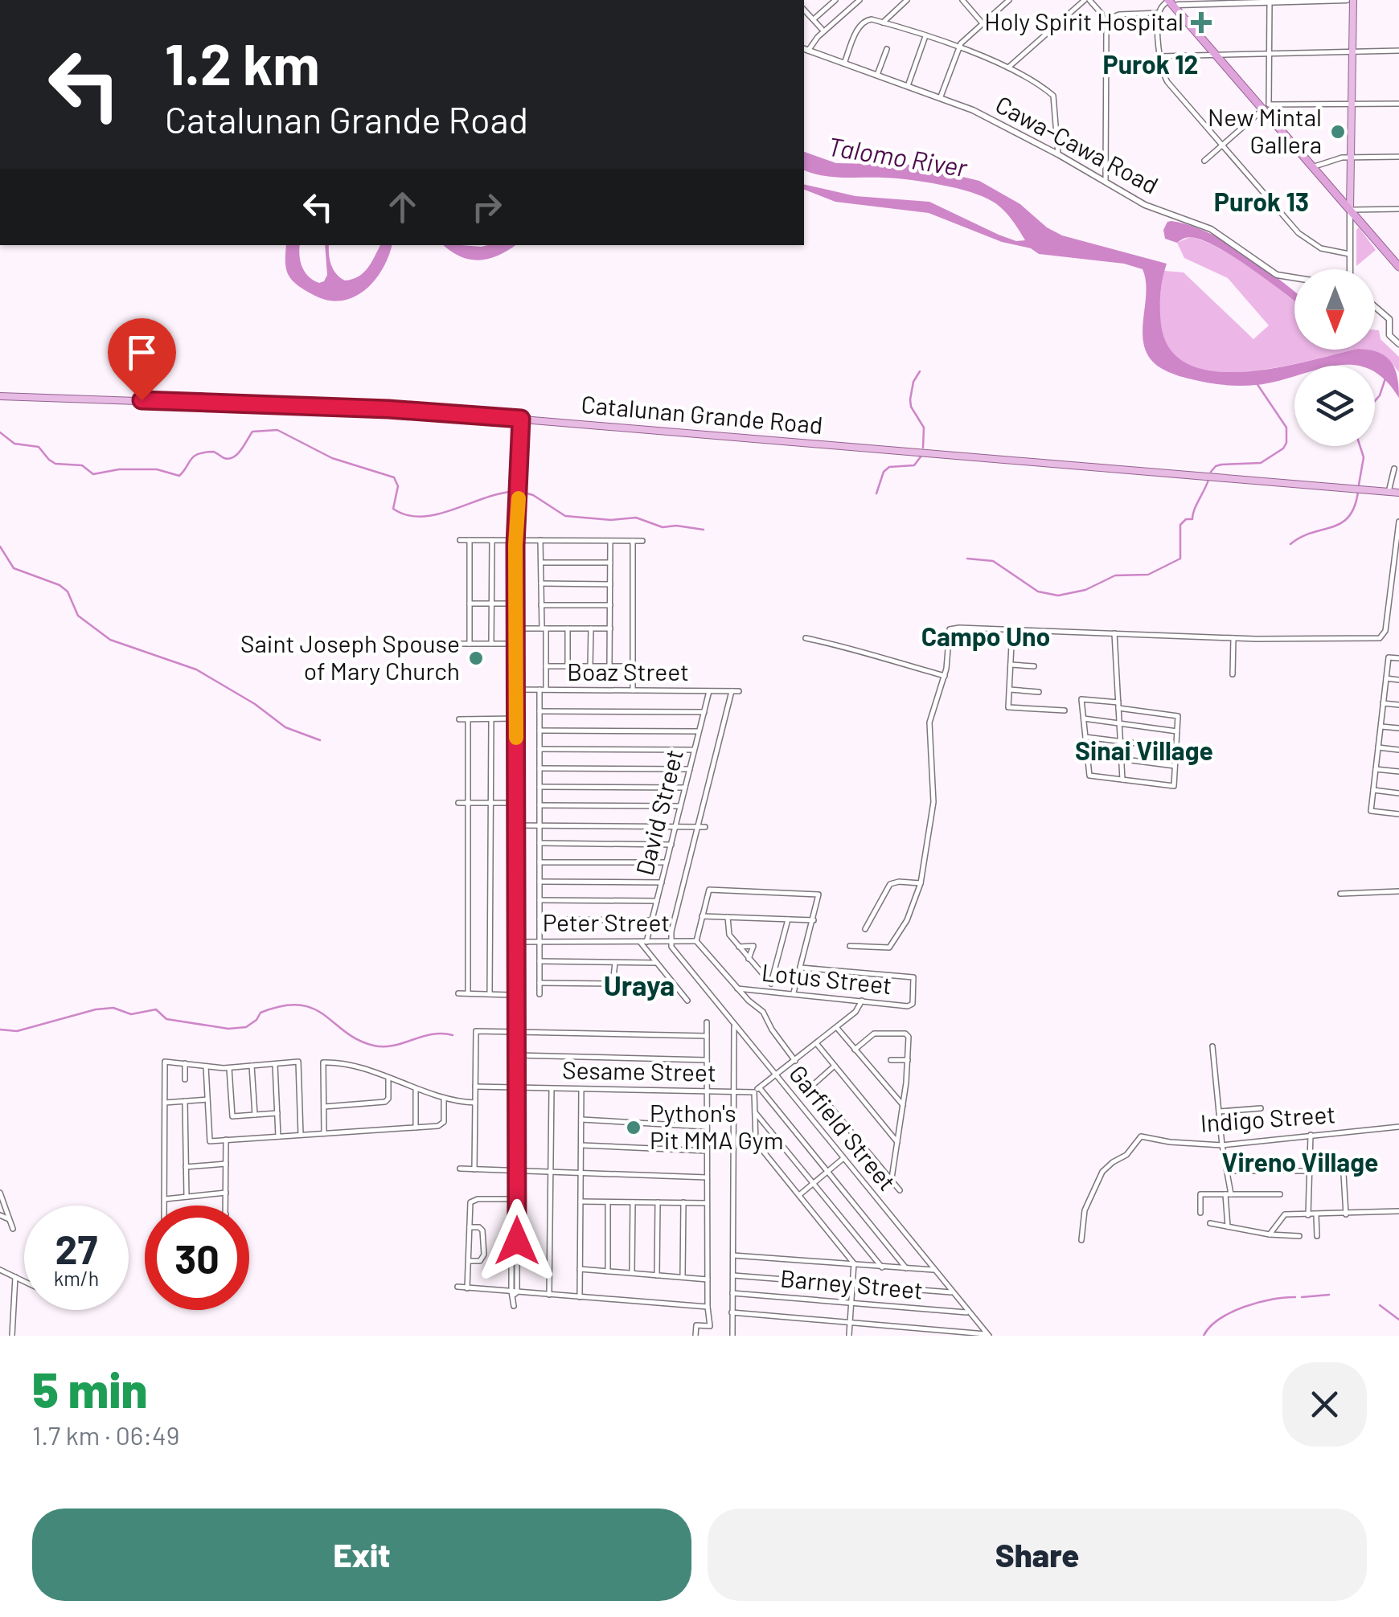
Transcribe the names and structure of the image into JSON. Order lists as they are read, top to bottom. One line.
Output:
{"streets":{"main road":["Catalunan Grande Road"],"street":["Cawa-Cawa Road","Boaz Street","David Street","Peter Street","Lotus Street","Sesame Street","Indigo Street","Garfield Street","Barney Street"]},"crossings":[["Boaz Street","David Street"],["David Street","Peter Street"],["Peter Street","Garfield Street"],["Garfield Street","Barney Street"]],"districts":["Purok 12","Purok 13","Campo Uno","Sinai Village","Uraya","Vireno Village"],"water":["Talomo River"],"places":{"health":["Holy Spirit Hospital"],"other":["New Mintal Gallera","Saint Joseph Spouse of Mary Church","Python's Pit MMA Gym"]},"north":"bottom","page":{"turn":["1.2 km","Catalunan Grande Road"],"speed":"27 km/h","limit":"30","heading":["5 min","1.7 km · 06:49"],"buttons":["Exit","Share"]}}
